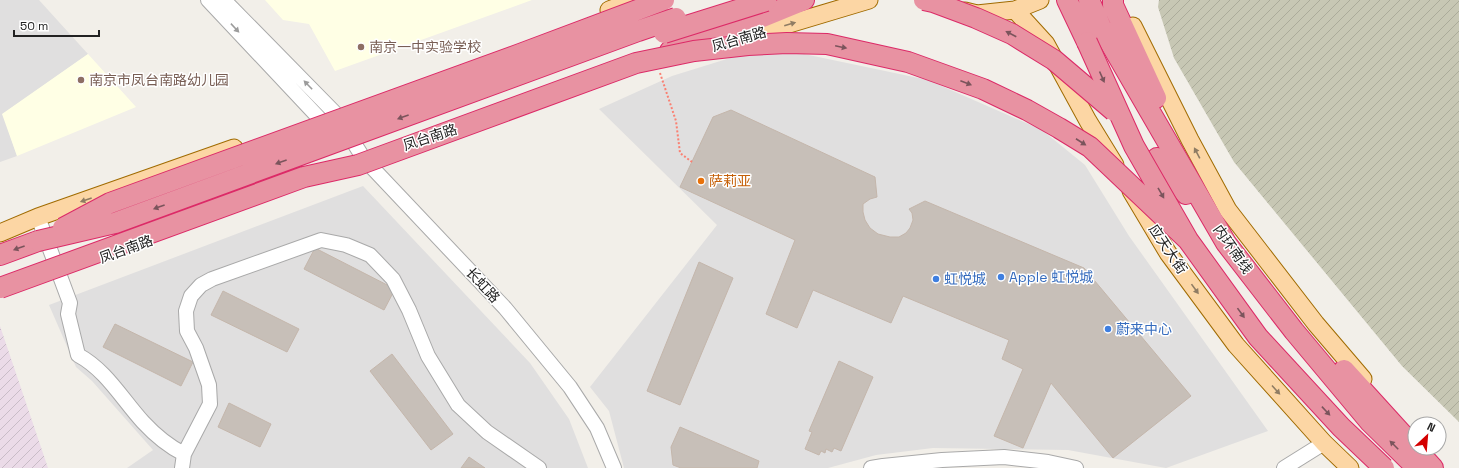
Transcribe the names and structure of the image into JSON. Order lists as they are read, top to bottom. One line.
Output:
{"streets":{"highway":["凤台南路","内环南线"],"main road":["应天大街"],"street":["长虹路"]},"crossings":[["凤台南路","长虹路"]],"places":["南京一中实验学校","南京市凤台南路幼儿园","萨莉亚","Apple 虹悦城","虹悦城","蔚来中心"],"scale_bar":"50 m","north":"top right"}
